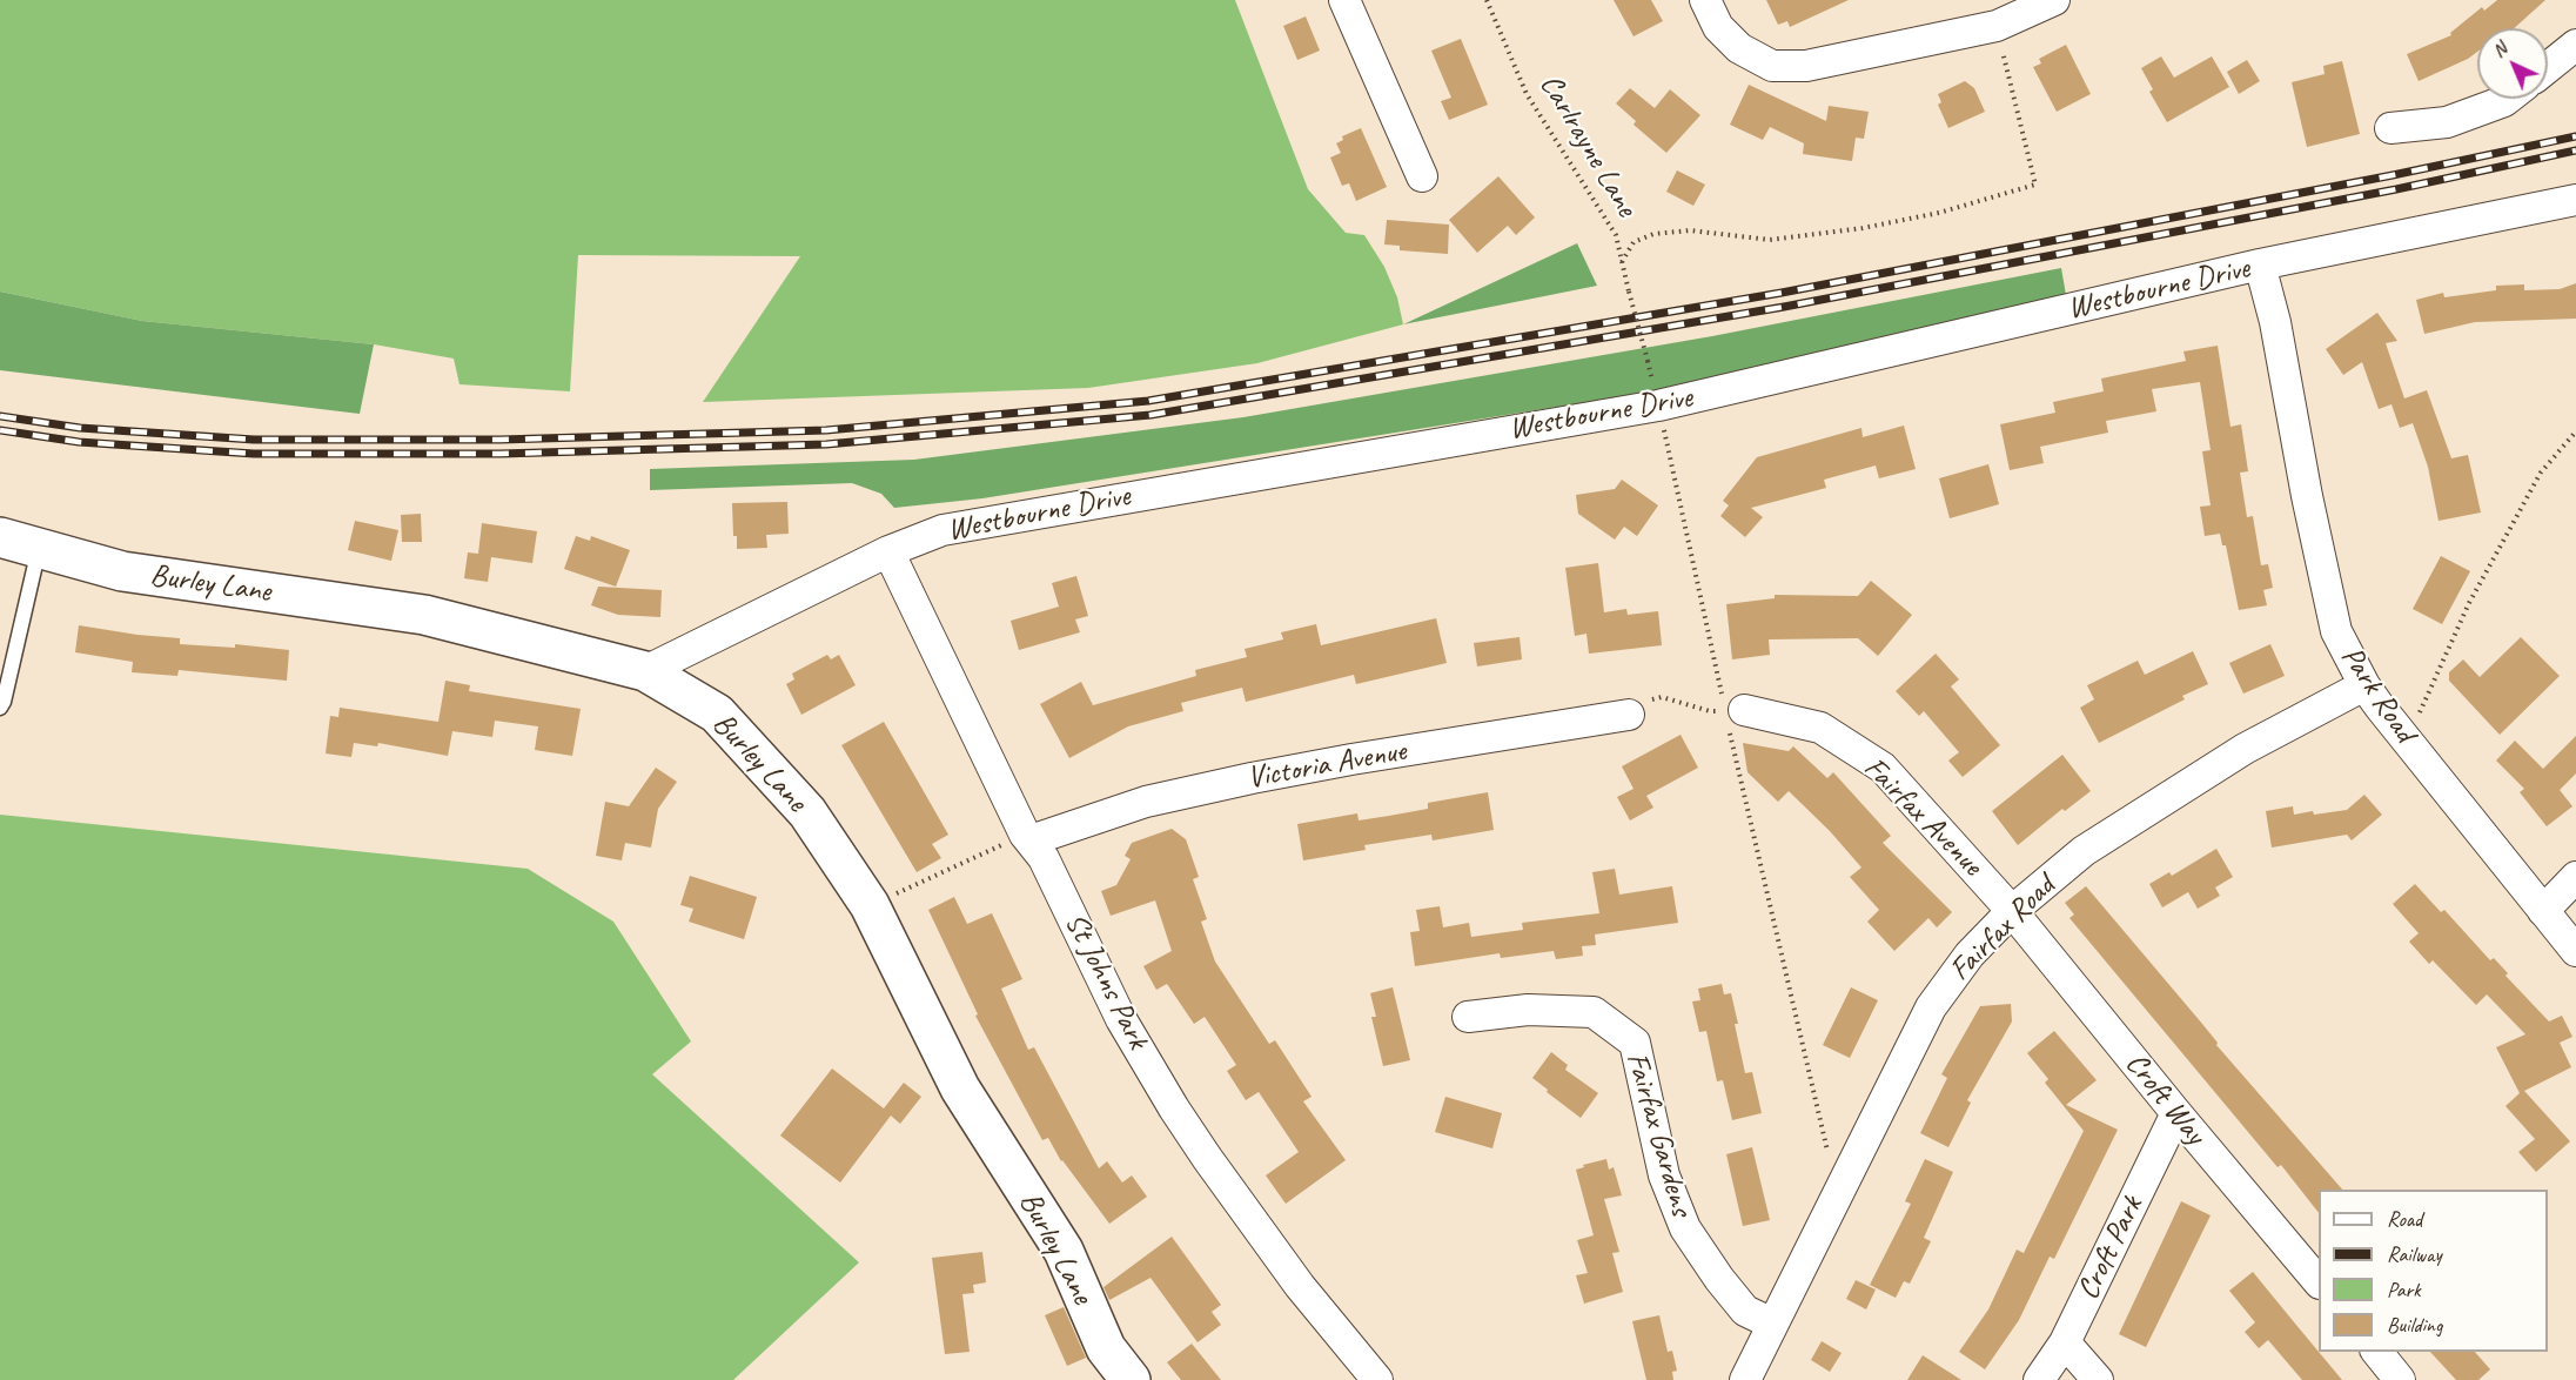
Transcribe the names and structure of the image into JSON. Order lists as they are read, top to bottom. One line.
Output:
{"streets":{"street":["Westbourne Drive","Burley Lane","Park Road","Victoria Avenue","Fairfax Avenue","Fairfax Road","St Johns Park","Croft Way","Fairfax Gardens","Croft Park"],"path":["Carlrayne Lane"]},"crossings":[["Westbourne Drive","Burley Lane"],["Westbourne Drive","Park Road"],["Westbourne Drive","St Johns Park"],["Park Road","Fairfax Road"],["Victoria Avenue","St Johns Park"],["Fairfax Avenue","Fairfax Road"],["Fairfax Avenue","Croft Way"],["Fairfax Road","Croft Way"],["Fairfax Road","Fairfax Gardens"],["Croft Way","Croft Park"]],"legend":["Road","Railway","Park","Building"],"north":"top left"}
